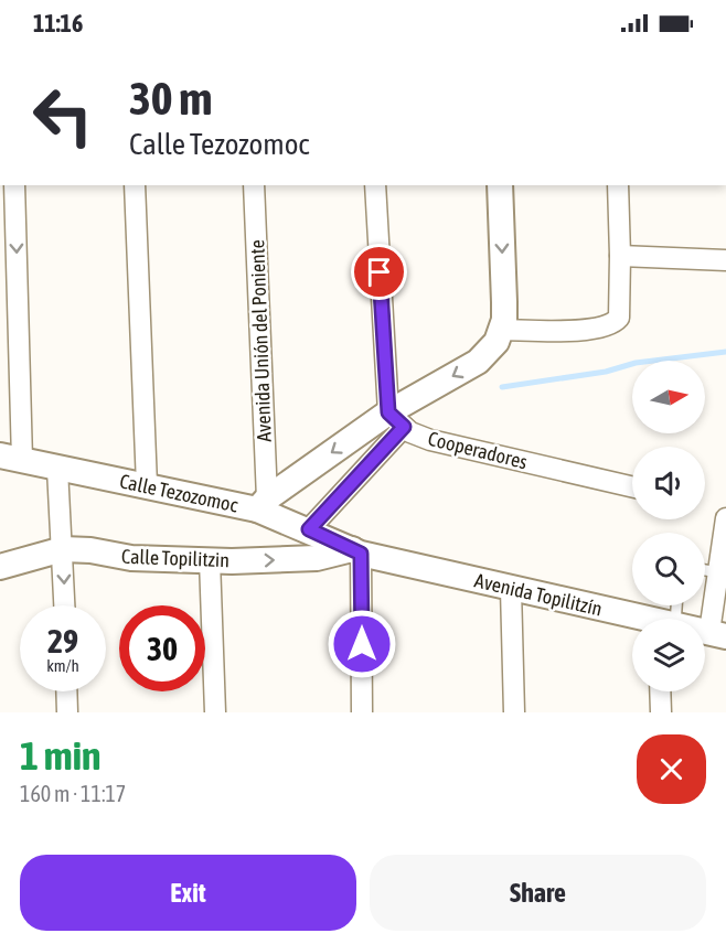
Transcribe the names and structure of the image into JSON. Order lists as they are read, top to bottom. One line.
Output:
{"streets":{"street":["Avenida Unión del Poniente","Cooperadores","Calle Tezozomoc","Calle Topilitzin","Avenida Topilitzín"]},"crossings":[["Avenida Unión del Poniente","Calle Tezozomoc"],["Calle Tezozomoc","Calle Topilitzin"],["Calle Tezozomoc","Avenida Topilitzín"],["Calle Topilitzin","Avenida Topilitzín"]],"one_way":["Calle Topilitzin"],"north":"right","page":{"status":"11:16","turn":["30 m","Calle Tezozomoc"],"speed":"29 km/h","limit":"30","heading":["1 min","160 m · 11:17"],"buttons":["Exit","Share"]}}
